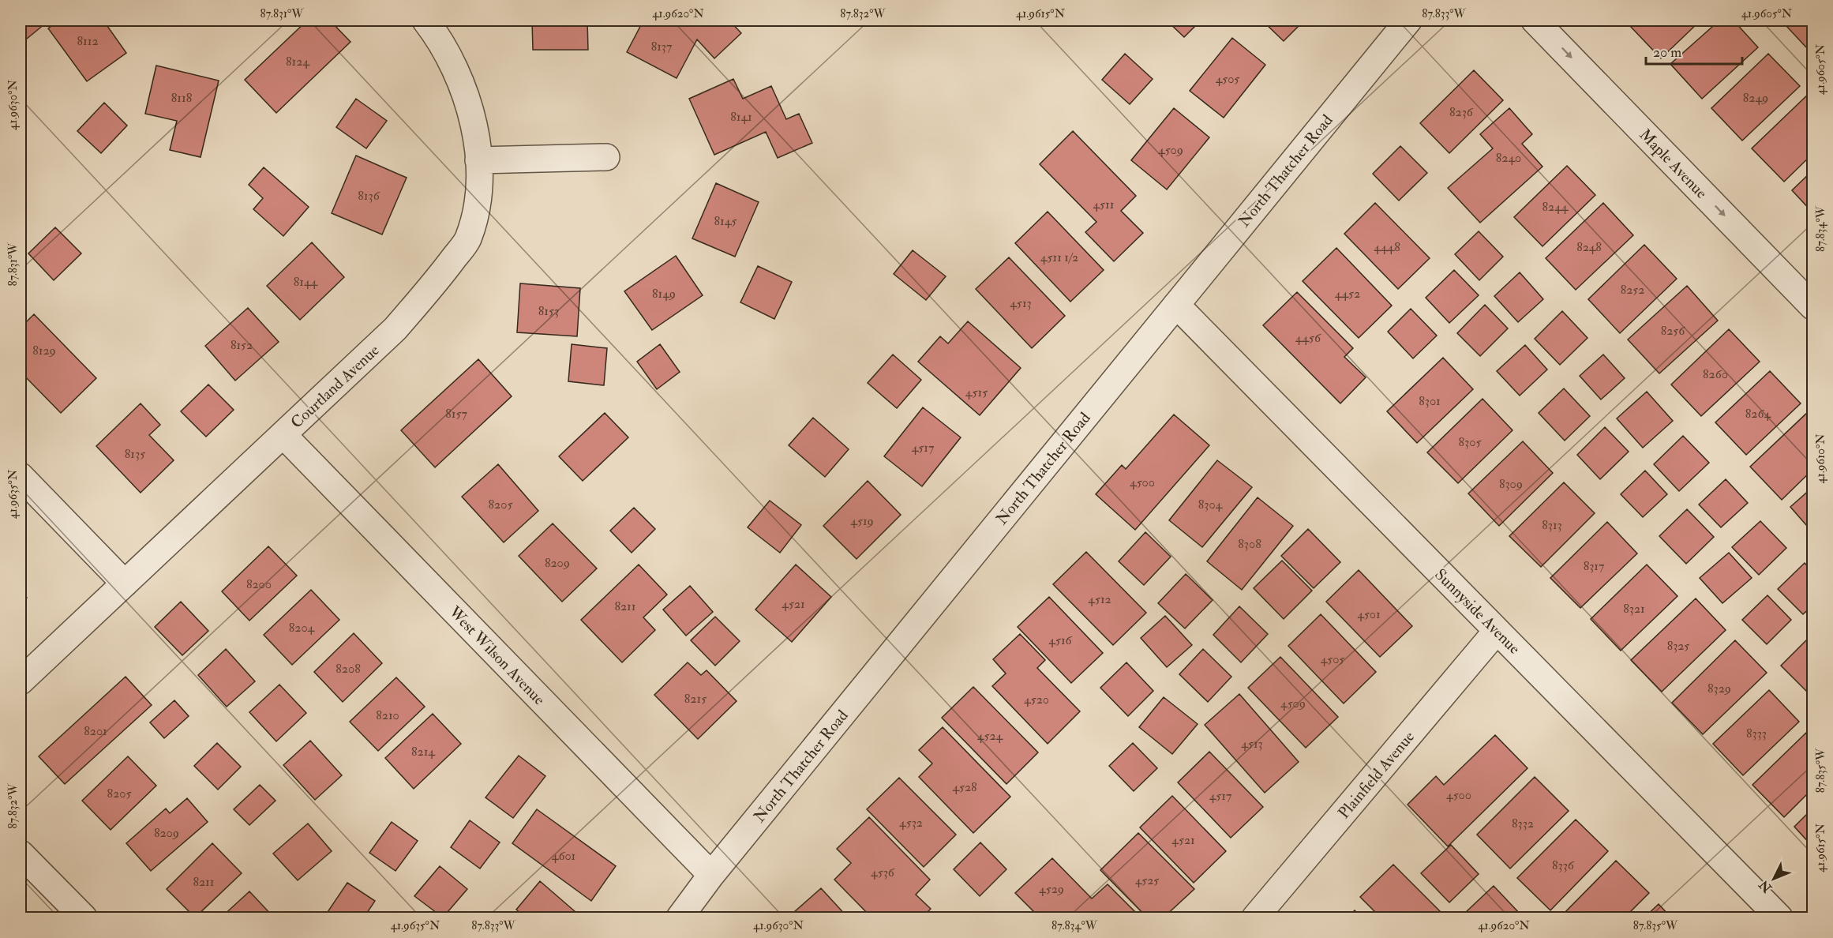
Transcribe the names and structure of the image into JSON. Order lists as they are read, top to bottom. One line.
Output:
{"streets":{"street":["Maple Avenue","North Thatcher Road","Courtland Avenue","Sunnyside Avenue","West Wilson Avenue","Plainfield Avenue"]},"crossings":[["North Thatcher Road","Sunnyside Avenue"],["North Thatcher Road","West Wilson Avenue"],["Courtland Avenue","West Wilson Avenue"],["Sunnyside Avenue","Plainfield Avenue"]],"one_way":["Maple Avenue"],"house_numbers":["8112","8137","8124","4505","8118","8249","8236","8141","4509","8240","8136","4511","8244","8145","4448","8248","4511 1/2","8144","8252","8149","4452","4513","8153","8256","4456","8152","8129","8260","4515","8301","8157","8264","8305","4517","8135","4500","8309","8205","8304","4519","8313","8308","8209","8317","8200","4512","4521","8211","8321","4501","8204","4516","8325","4505","8208","8329","8215","4520","4509","8210","8201","8333","4524","4513","8214","4528","8205","4500","4517","4532","8332","8209","4521","4601","8336","4536","4525","8211","4529"],"scale_bar":"20 m","north":"bottom left","coordinates":["87.831°W","41.9620°N","87.832°W","41.9615°N","87.833°W","41.9605°N","41.9630°N","87.834°W","41.9610°N","41.9635°N","87.835°W"]}
